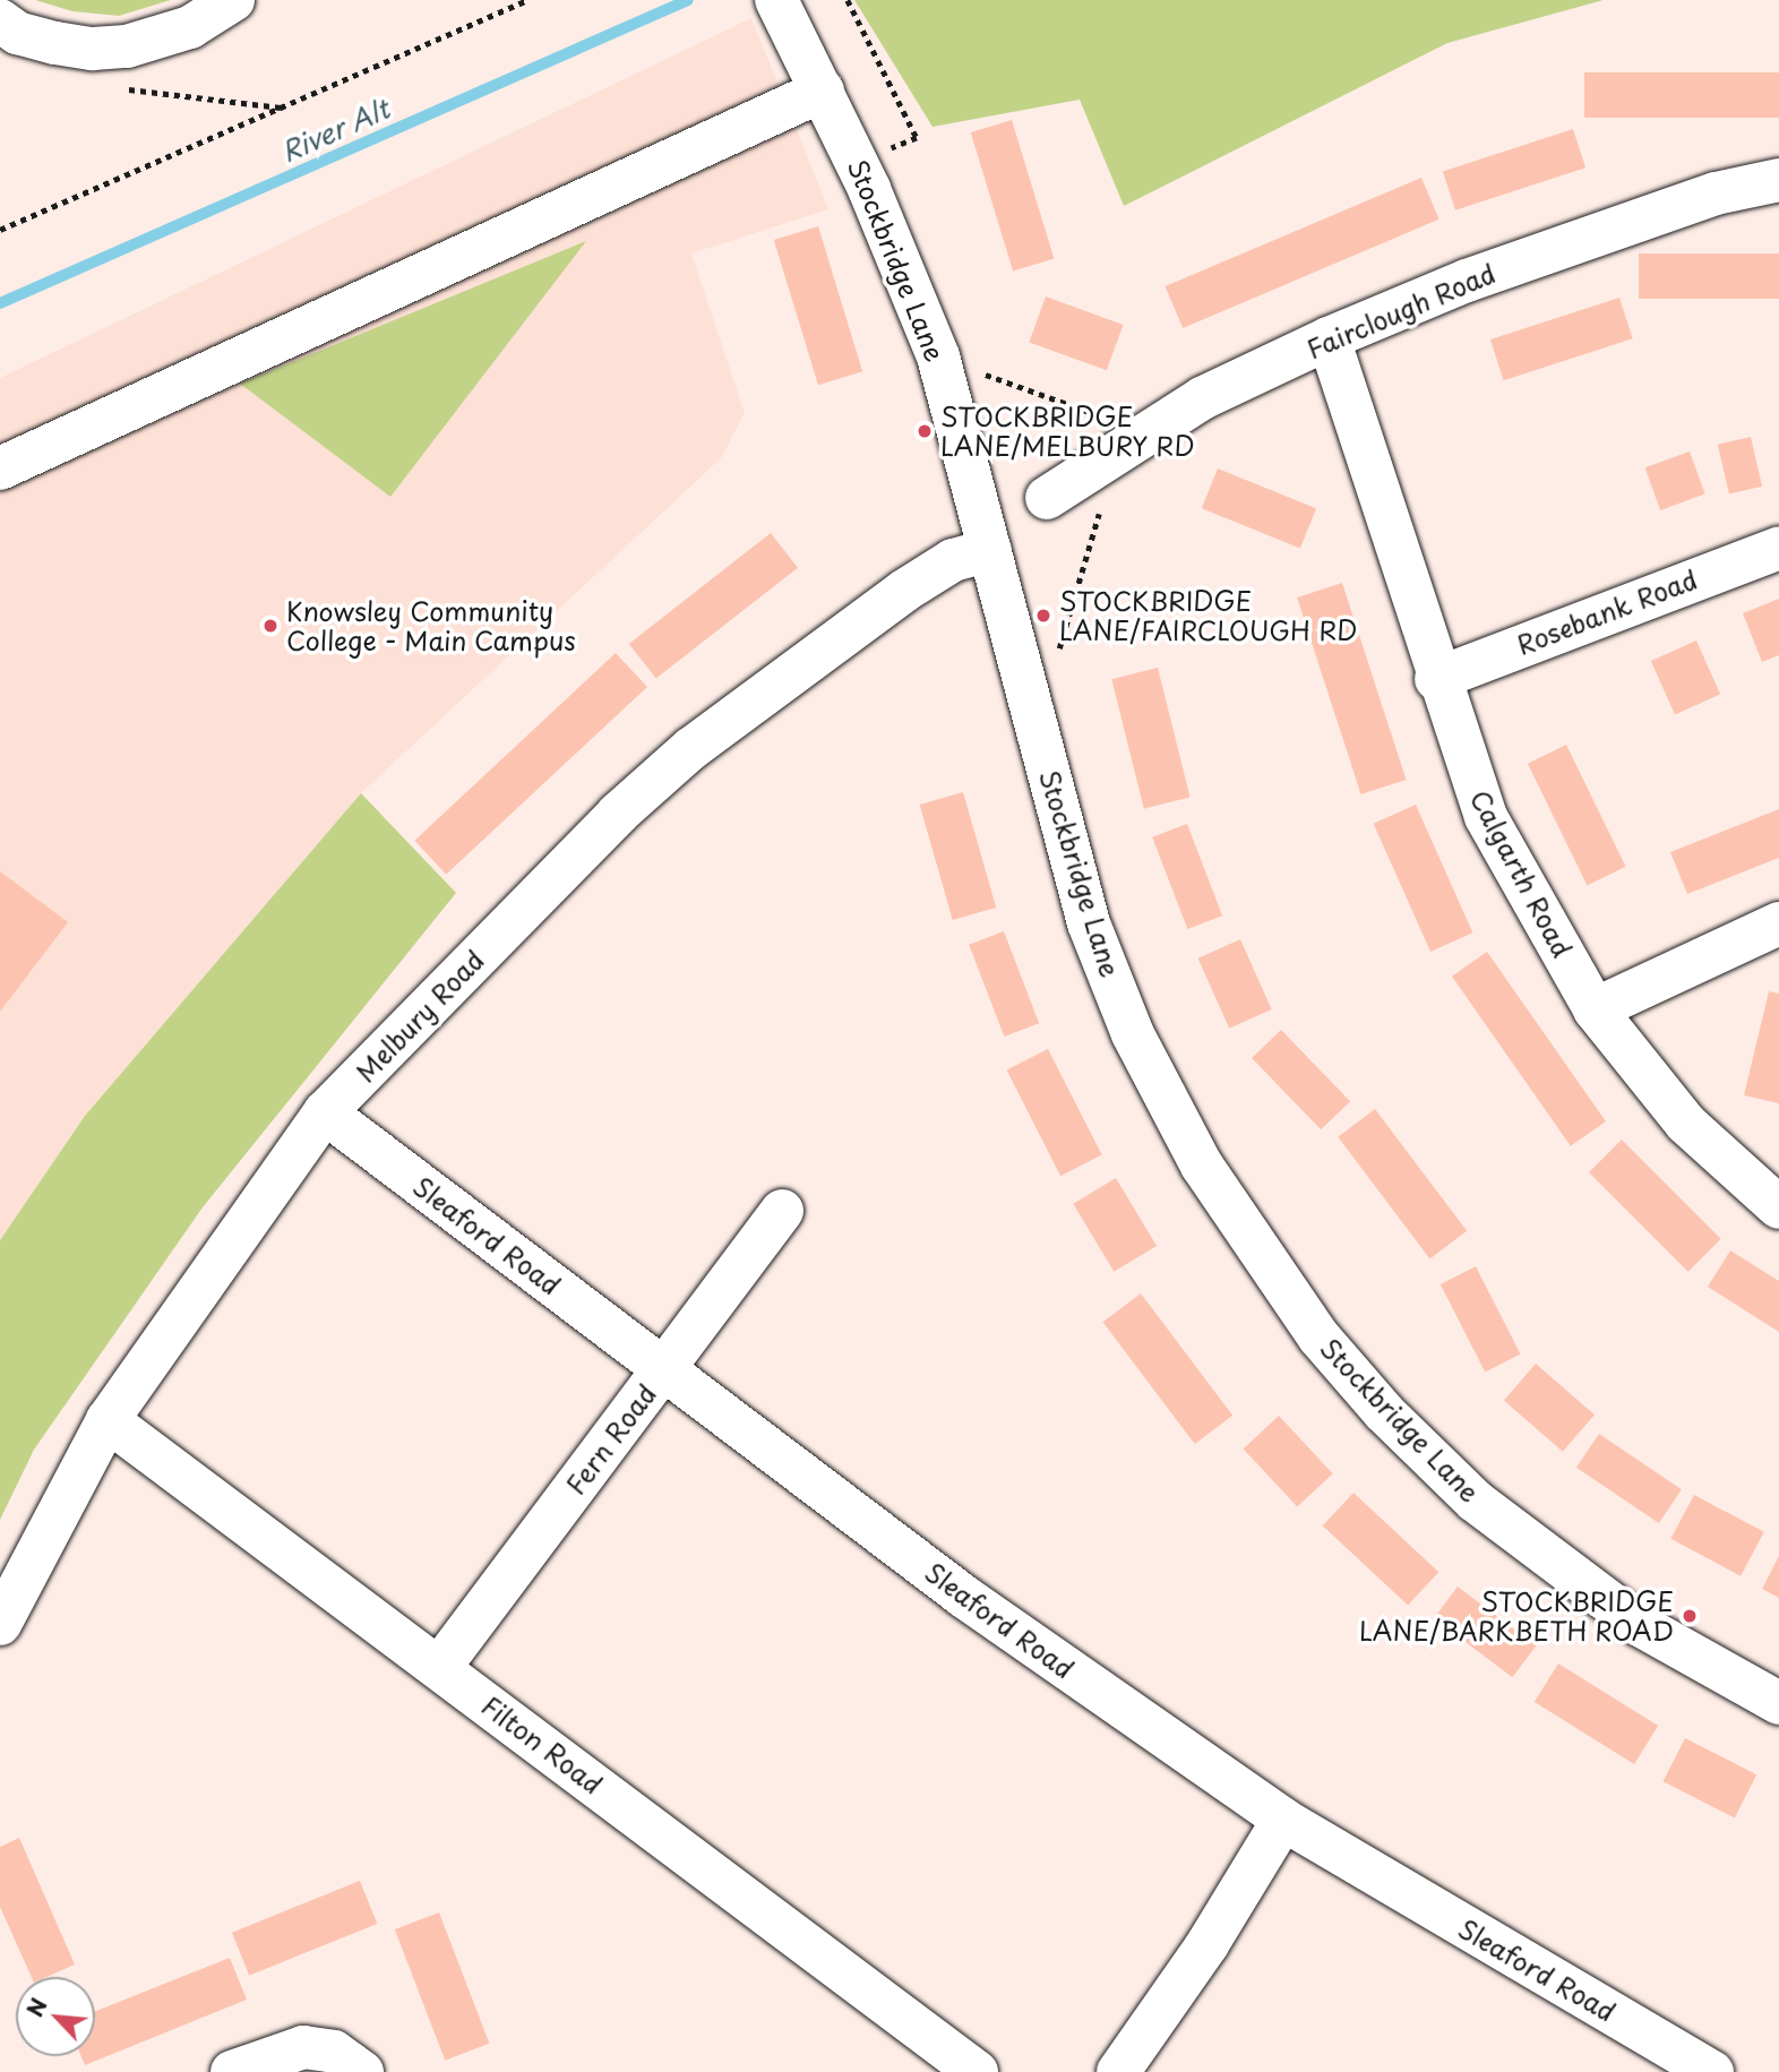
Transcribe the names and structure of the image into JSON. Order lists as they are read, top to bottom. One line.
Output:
{"streets":{"street":["Stockbridge Lane","Fairclough Road","Rosebank Road","Calgarth Road","Melbury Road","Sleaford Road","Fern Road","Filton Road"]},"crossings":[["Stockbridge Lane","Melbury Road"],["Fairclough Road","Calgarth Road"],["Rosebank Road","Calgarth Road"],["Melbury Road","Sleaford Road"],["Melbury Road","Filton Road"],["Sleaford Road","Fern Road"],["Fern Road","Filton Road"]],"water":["River Alt"],"places":["STOCKBRIDGE LANE/MELBURY RD","STOCKBRIDGE LANE/FAIRCLOUGH RD","Knowsley Community College - Main Campus","STOCKBRIDGE LANE/BARKBETH ROAD"],"north":"top left"}
